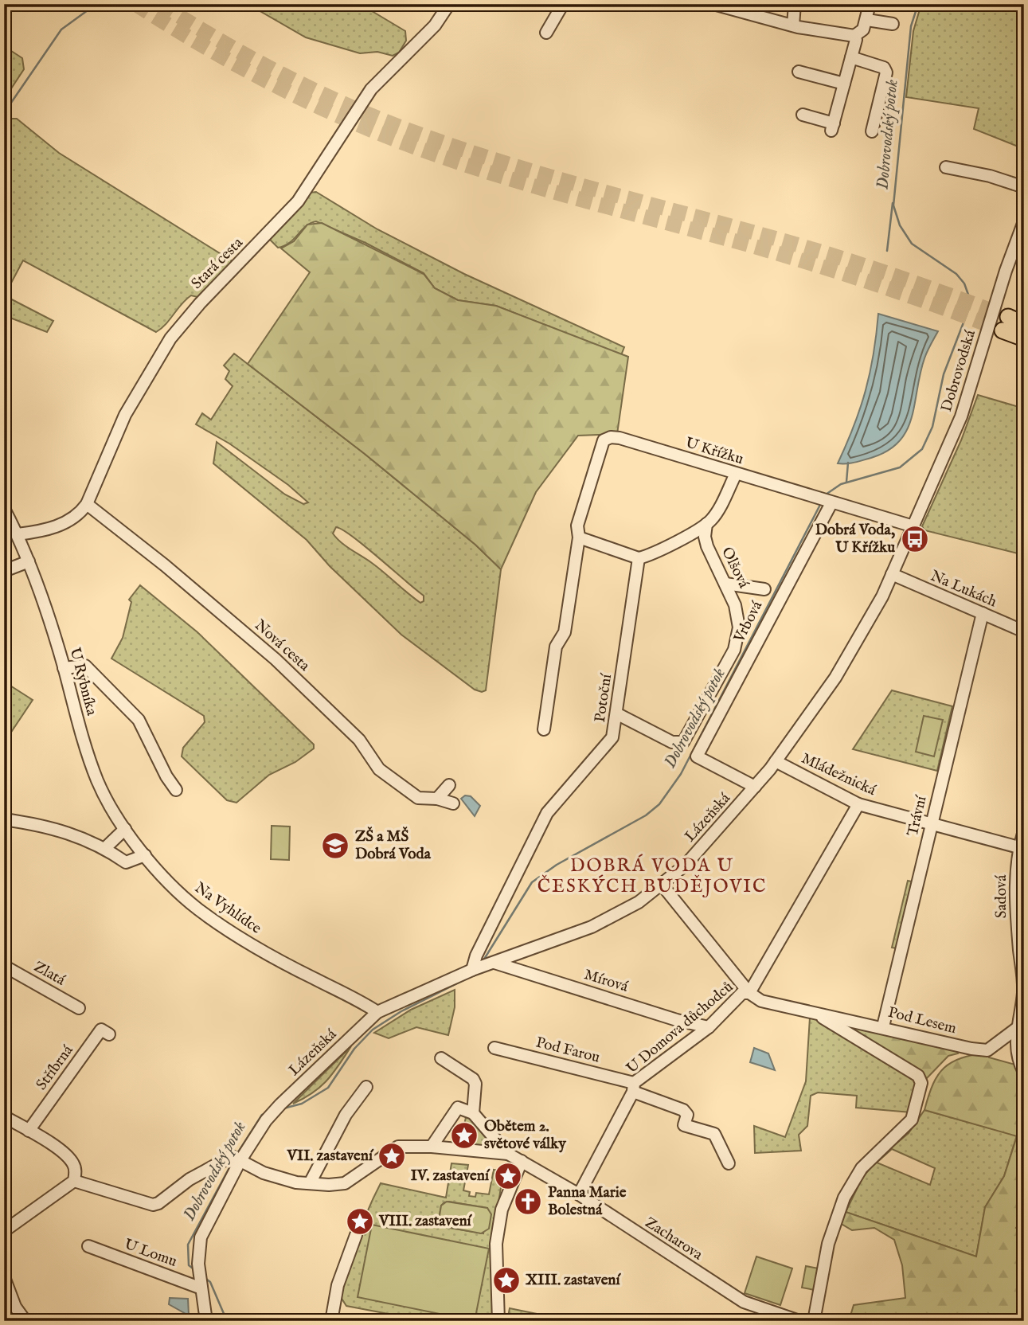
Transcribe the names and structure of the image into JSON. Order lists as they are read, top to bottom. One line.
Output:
{"streets":{"street":["Stará cesta","Dobrovodská","U Křížku","Olšová","Na Lukách","Vrbová","Nová cesta","U Rybníka","Potoční","Mládežnická","Trávní","Lázeňská","Sadová","Na Vyhlídce","Zlatá","Mírová","Pod Lesem","U Domova důchodců","Pod Farou","Stříbrná","Zacharova","U Lomu"]},"crossings":[["Stará cesta","Nová cesta"],["Stará cesta","U Rybníka"],["Dobrovodská","U Křížku"],["Dobrovodská","Lázeňská"],["U Křížku","Vrbová"],["U Křížku","Lázeňská"],["Olšová","Potoční"],["Na Lukách","Trávní"],["Na Lukách","Lázeňská"],["Vrbová","Lázeňská"],["U Rybníka","Na Vyhlídce"],["Potoční","Lázeňská"],["Mládežnická","Trávní"],["Mládežnická","Lázeňská"],["Mládežnická","Sadová"],["Mládežnická","U Domova důchodců"],["Trávní","Pod Lesem"],["Lázeňská","Na Vyhlídce"],["Lázeňská","Mírová"],["Lázeňská","Pod Lesem"],["Lázeňská","Zacharova"],["Sadová","Pod Lesem"],["Mírová","U Domova důchodců"],["Pod Lesem","U Domova důchodců"],["U Domova důchodců","Pod Farou"],["U Domova důchodců","Zacharova"]],"districts":["DOBRÁ VODA U ČESKÝCH BUDĚJOVIC"],"water":["Dobrovodský potok"],"places":{"bus stop":["Dobrá Voda, U Křížku"],"school or university":["ZŠ a MŠ Dobrá Voda"],"place":["Obětem 2. světové války","VII. zastavení","IV. zastavení","VIII. zastavení","XIII. zastavení"],"church":["Panna Marie Bolestná"]}}
